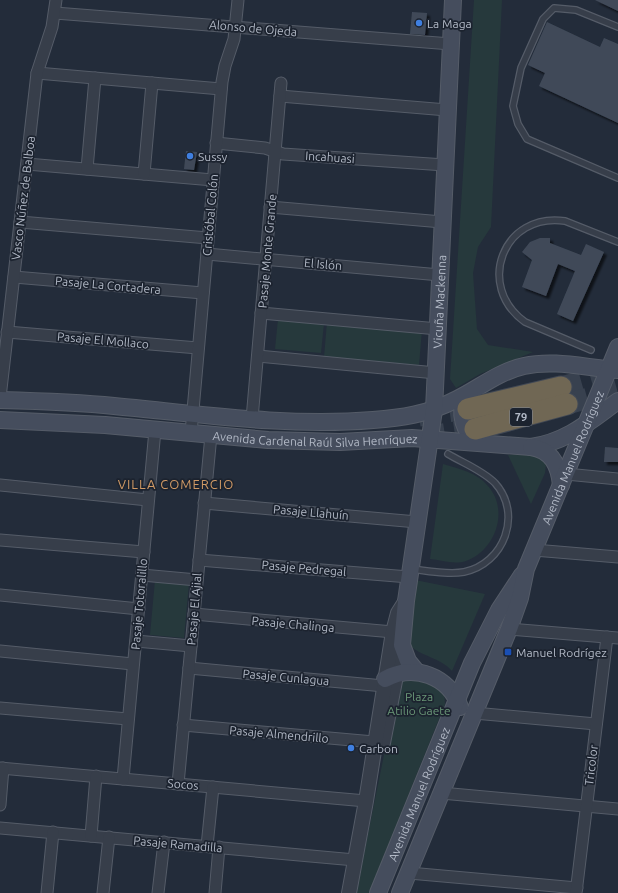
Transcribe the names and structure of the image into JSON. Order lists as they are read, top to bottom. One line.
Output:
{"streets":{"highway":["79"],"main road":["Vicuña Mackenna","Avenida Cardenal Raúl Silva Henríquez","Avenida Manuel Rodríguez"],"street":["Alonso de Ojeda","Incahuasi","Vasco Núñez de Balboa","Cristóbal Colón","Pasaje Monte Grande","El Islón","Pasaje La Cortadera","Pasaje El Mollaco","Pasaje Llahuín","Pasaje Pedregal","Pasaje Totoralillo","Pasaje El Ajial","Pasaje Chalinga","Pasaje Cunlagua","Pasaje Almendrillo","Tricolor","Socos","Pasaje Ramadilla"]},"crossings":[["Alonso de Ojeda","Vasco Núñez de Balboa"],["Alonso de Ojeda","Cristóbal Colón"],["Alonso de Ojeda","Vicuña Mackenna"],["Incahuasi","Cristóbal Colón"],["Incahuasi","Pasaje Monte Grande"],["Incahuasi","Vicuña Mackenna"],["Vasco Núñez de Balboa","Pasaje La Cortadera"],["Vasco Núñez de Balboa","Pasaje El Mollaco"],["Vasco Núñez de Balboa","Avenida Cardenal Raúl Silva Henríquez"],["Cristóbal Colón","El Islón"],["Cristóbal Colón","Pasaje La Cortadera"],["Cristóbal Colón","Pasaje El Mollaco"],["Cristóbal Colón","Avenida Cardenal Raúl Silva Henríquez"],["Pasaje Monte Grande","El Islón"],["Pasaje Monte Grande","Avenida Cardenal Raúl Silva Henríquez"],["El Islón","Vicuña Mackenna"],["Vicuña Mackenna","Avenida Cardenal Raúl Silva Henríquez"],["Vicuña Mackenna","Pasaje Llahuín"],["Vicuña Mackenna","Pasaje Pedregal"],["Vicuña Mackenna","Pasaje Chalinga"],["Vicuña Mackenna","Pasaje Cunlagua"],["Vicuña Mackenna","Pasaje Almendrillo"],["Vicuña Mackenna","Socos"],["Vicuña Mackenna","Pasaje Ramadilla"],["79","Avenida Cardenal Raúl Silva Henríquez"],["Avenida Cardenal Raúl Silva Henríquez","Avenida Manuel Rodríguez"],["Avenida Cardenal Raúl Silva Henríquez","Pasaje Totoralillo"],["Avenida Cardenal Raúl Silva Henríquez","Pasaje El Ajial"],["Pasaje Llahuín","Pasaje El Ajial"],["Pasaje Pedregal","Pasaje El Ajial"],["Pasaje Totoralillo","Socos"],["Pasaje El Ajial","Pasaje Chalinga"],["Pasaje El Ajial","Pasaje Cunlagua"],["Pasaje El Ajial","Pasaje Almendrillo"],["Pasaje El Ajial","Socos"]],"districts":["VILLA COMERCIO"],"parks":["Plaza Atilio Gaete"],"places":{"other":["La Maga","Sussy","Carbon"],"transit":["Manuel Rodrígez"]}}
